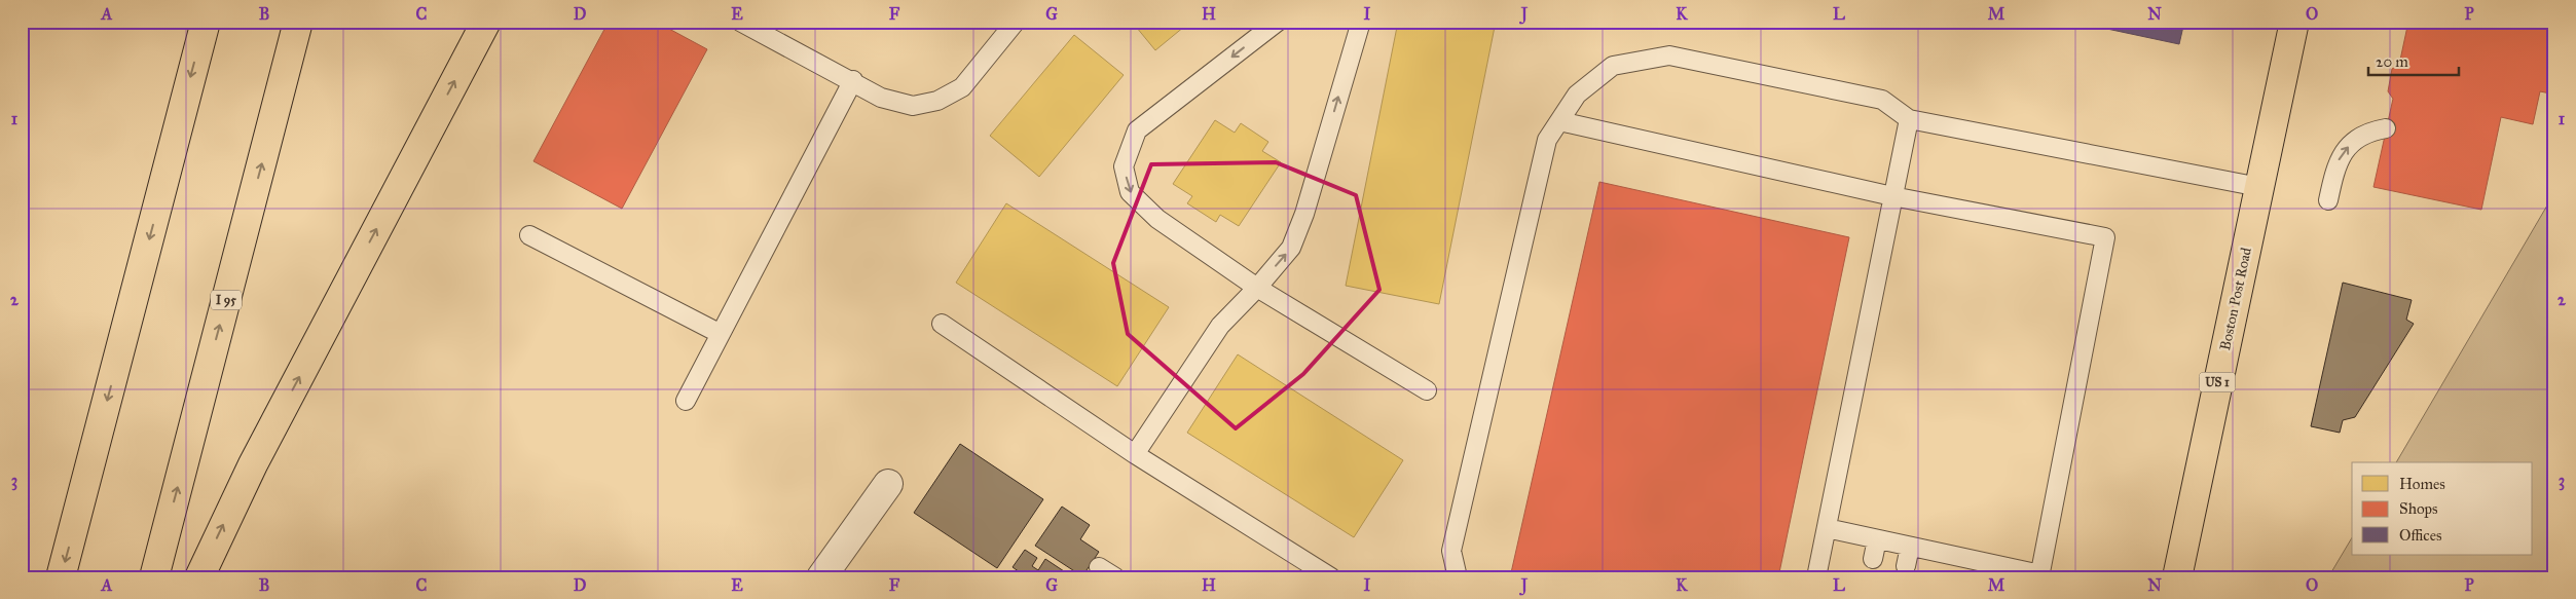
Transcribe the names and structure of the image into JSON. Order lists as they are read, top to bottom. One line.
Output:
{"streets":{"main road":["Boston Post Road","I 95","US 1"]},"legend":["Homes","Shops","Offices"],"scale_bar":"20 m","grid":{"columns":["A","B","C","D","E","F","G","H","I","J","K","L","M","N","O","P"],"rows":["1","2","3"]}}
